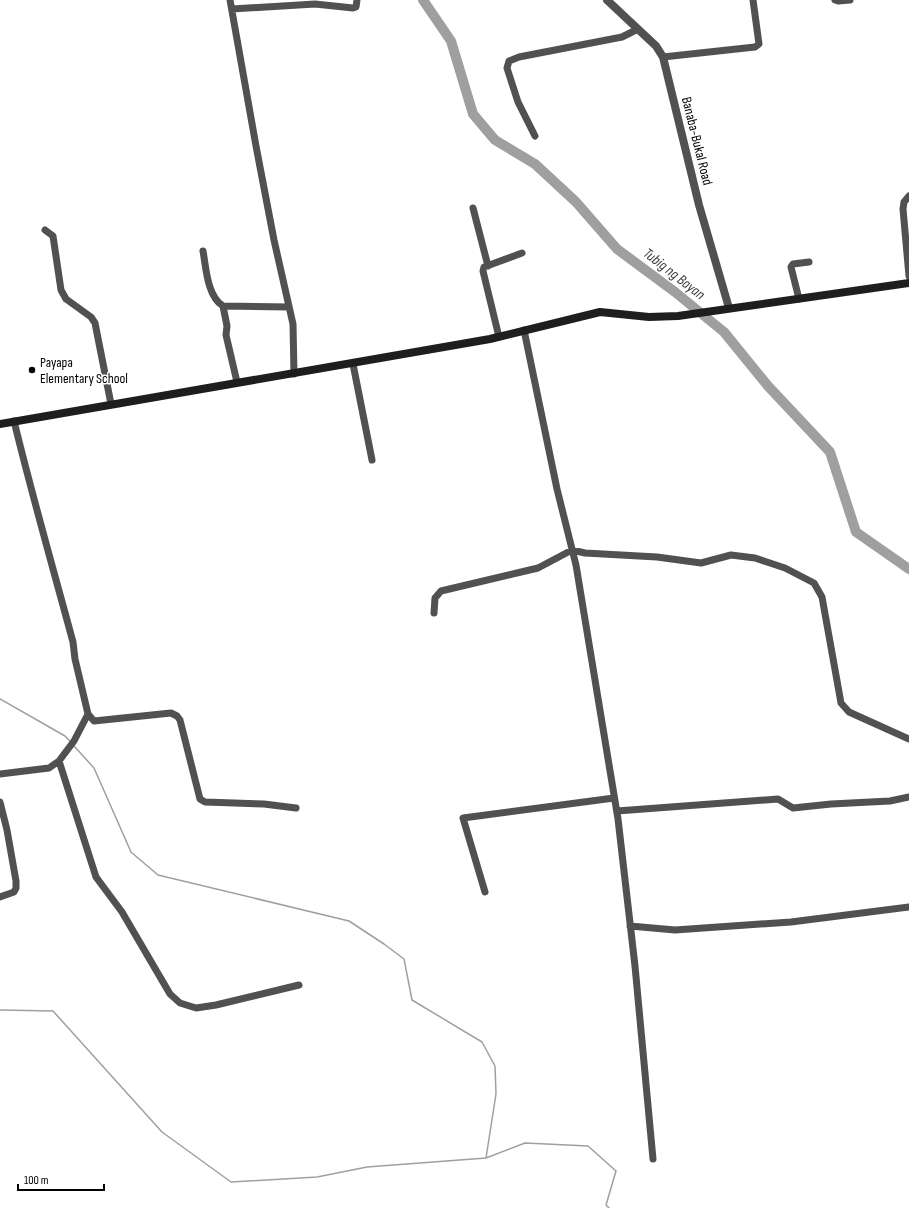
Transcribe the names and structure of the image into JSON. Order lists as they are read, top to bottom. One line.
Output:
{"streets":{"street":["Banaba-Bukal Road"]},"water":["Tubig ng Bayan"],"places":["Payapa Elementary School"],"scale_bar":"100 m"}
